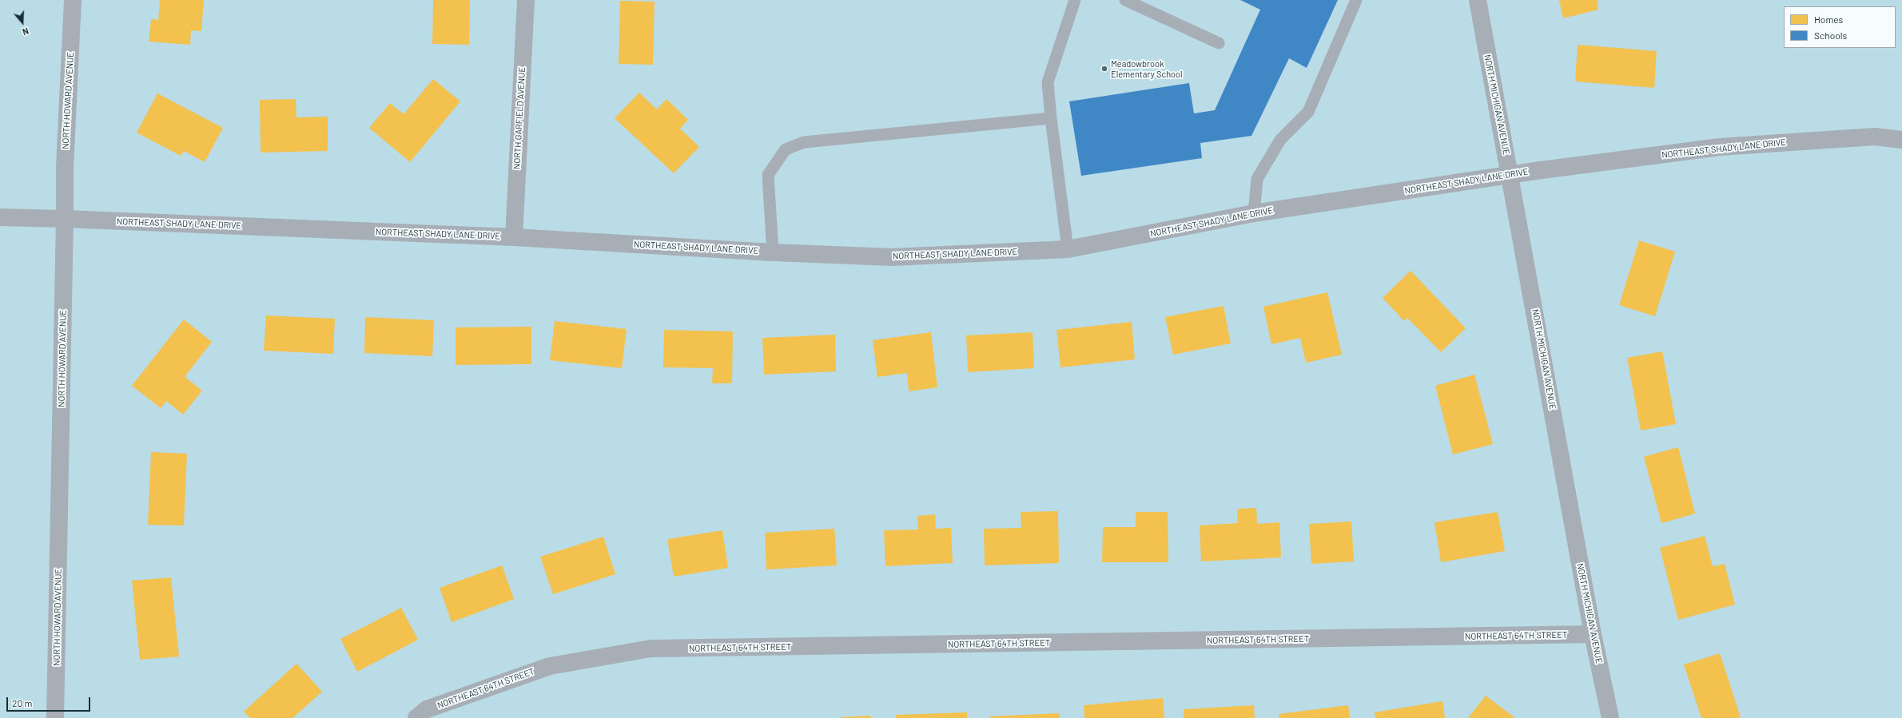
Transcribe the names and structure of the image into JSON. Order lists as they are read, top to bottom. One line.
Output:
{"streets":{"street":["NORTH HOWARD AVENUE","NORTH MICHIGAN AVENUE","NORTH GARFIELD AVENUE","NORTHEAST SHADY LANE DRIVE","NORTHEAST 64TH STREET"]},"crossings":[["NORTH HOWARD AVENUE","NORTHEAST SHADY LANE DRIVE"],["NORTH MICHIGAN AVENUE","NORTHEAST SHADY LANE DRIVE"],["NORTH MICHIGAN AVENUE","NORTHEAST 64TH STREET"],["NORTH GARFIELD AVENUE","NORTHEAST SHADY LANE DRIVE"]],"places":["Meadowbrook Elementary School"],"legend":["Homes","Schools"],"scale_bar":"20 m","north":"bottom"}
